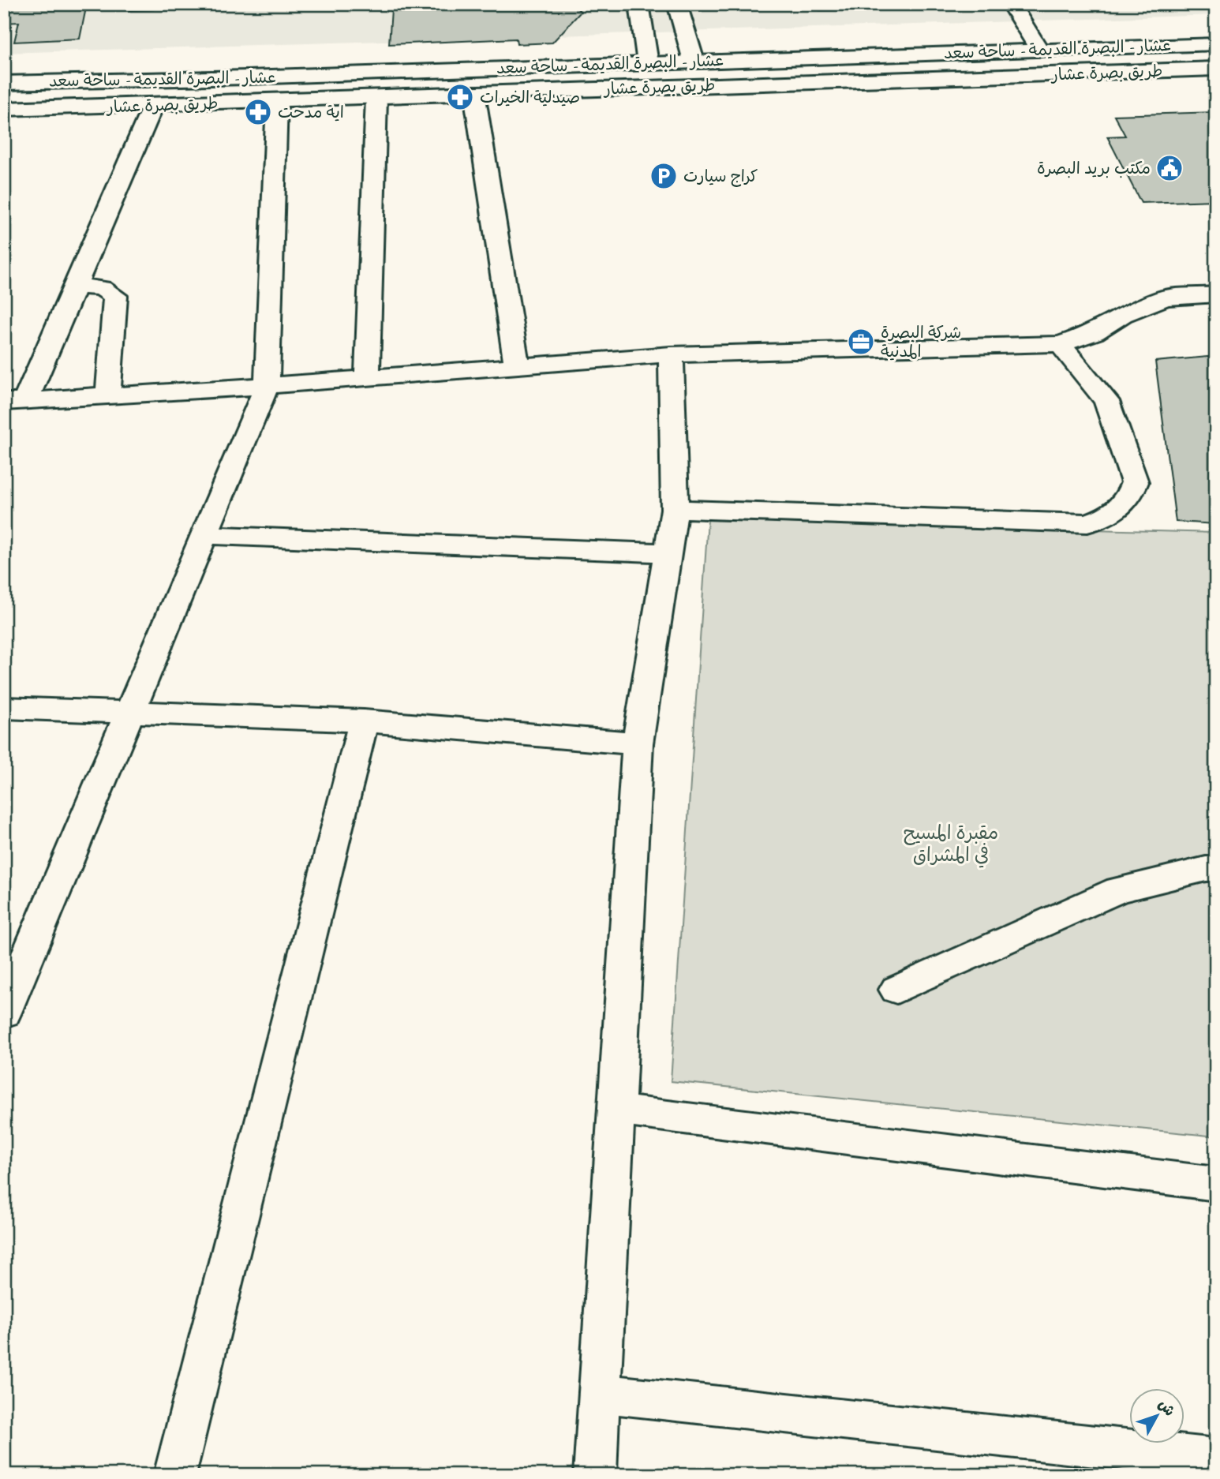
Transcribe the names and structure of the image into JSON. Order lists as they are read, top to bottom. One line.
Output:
{"streets":{"street":["عشار - البصرة القديمة - ساحة سعد","طريق بصرة عشار"]},"parks":["مقبرة المسيح في المشراق"],"places":{"pharmacy":["صيدلية الخيرات","اية مدحت"],"public building":["مكتب بريد البصرة"],"parking":["كراج سيارت"],"office":["شركة البصرة المدنية"]},"north":"top right"}
